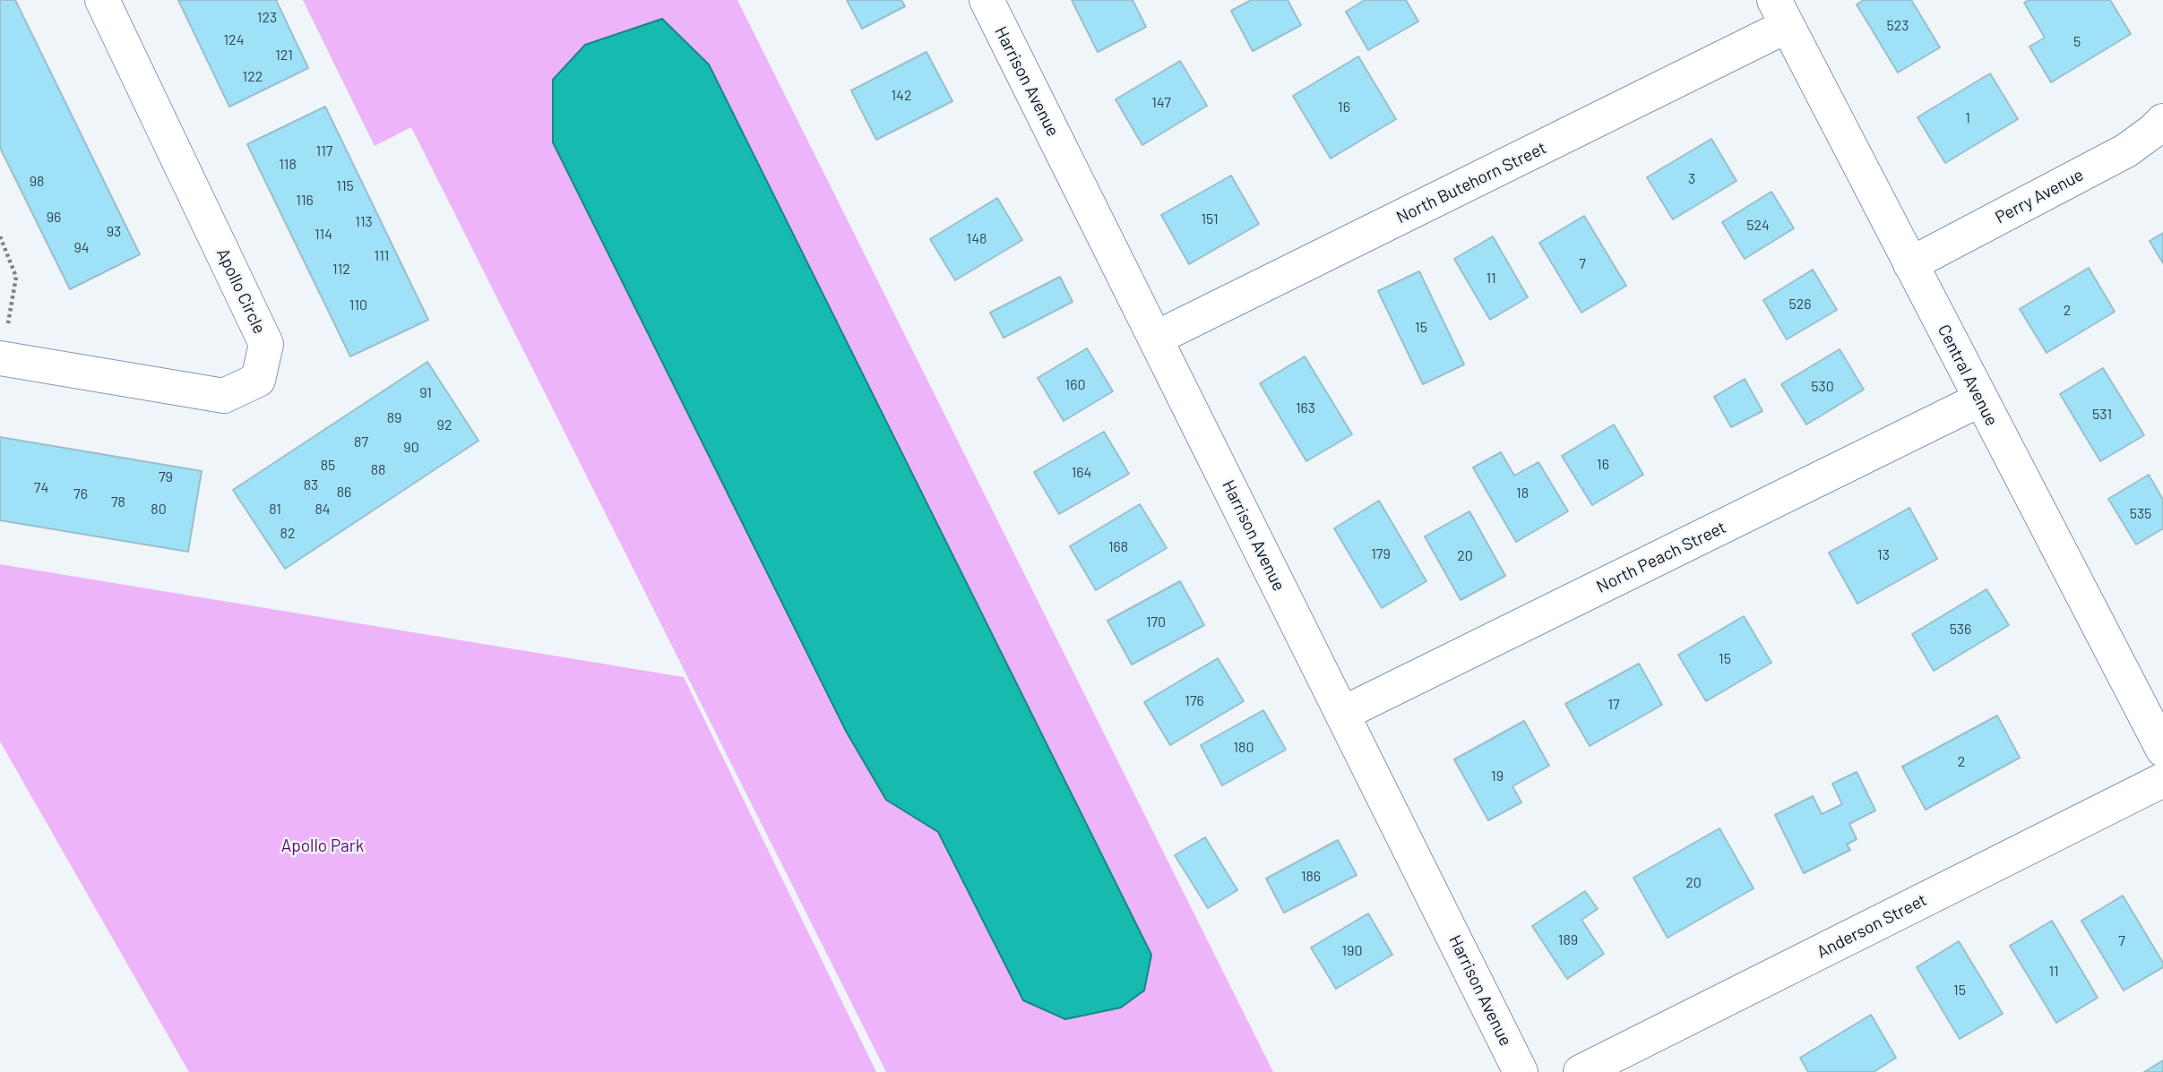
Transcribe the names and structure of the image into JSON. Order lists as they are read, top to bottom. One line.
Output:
{"streets":{"street":["Harrison Avenue","North Butehorn Street","Perry Avenue","Apollo Circle","Central Avenue","North Peach Street","Anderson Street"]},"crossings":[["Harrison Avenue","North Butehorn Street"],["Harrison Avenue","North Peach Street"],["North Butehorn Street","Central Avenue"],["Perry Avenue","Central Avenue"],["Central Avenue","North Peach Street"]],"parks":["Apollo Park"],"house_numbers":["123","523","124","5","121","122","142","147","16","1","117","118","3","98","115","116","96","151","113","524","93","114","148","94","111","7","112","11","526","110","2","15","160","530","91","163","531","89","92","87","90","16","85","88","164","79","83","74","86","18","76","78","80","81","84","535","82","168","179","13","20","170","536","15","176","17","180","2","19","186","20","189","7","190","11","15"]}
